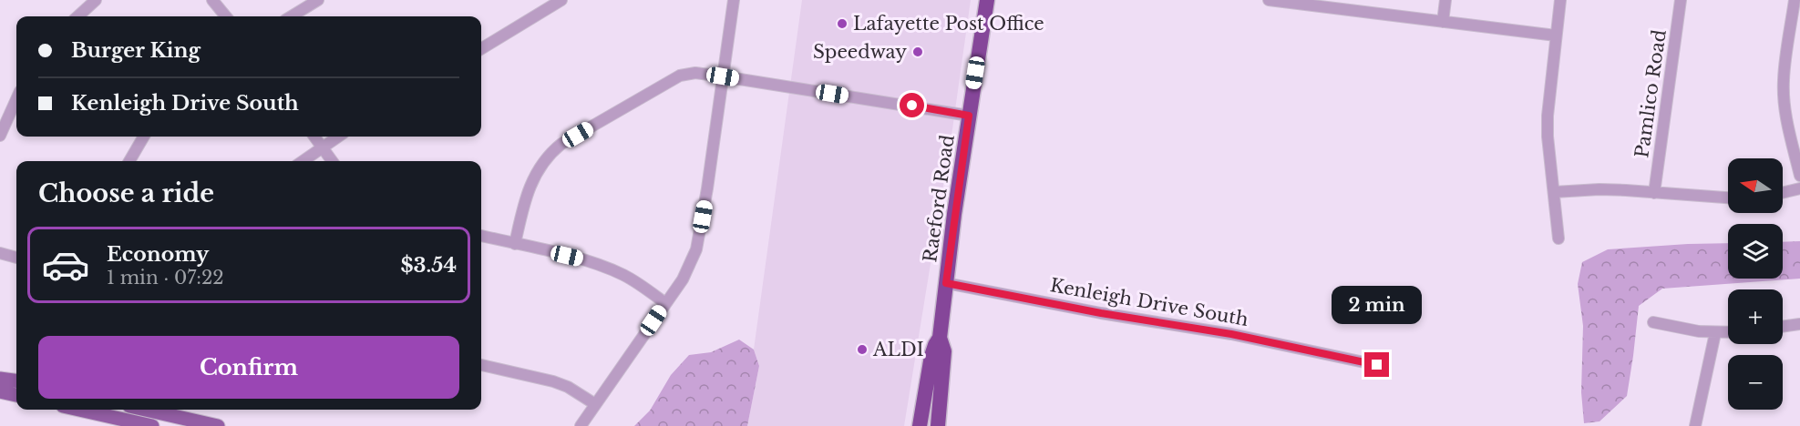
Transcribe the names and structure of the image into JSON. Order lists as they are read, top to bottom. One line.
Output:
{"streets":{"highway":["Raeford Road"],"street":["Pamlico Road","Kenleigh Drive South"]},"crossings":[["Raeford Road","Kenleigh Drive South"]],"places":["Lafayette Post Office","Speedway","ALDI"],"north":"left","page":{"banner":["Burger King","Kenleigh Drive South"],"map_buttons":["+","−"],"heading":"Choose a ride","list":[{"name":"Economy","note":"1 min · 07:22","value":"$3.54"}],"bubble":"2 min","buttons":"Confirm"}}
